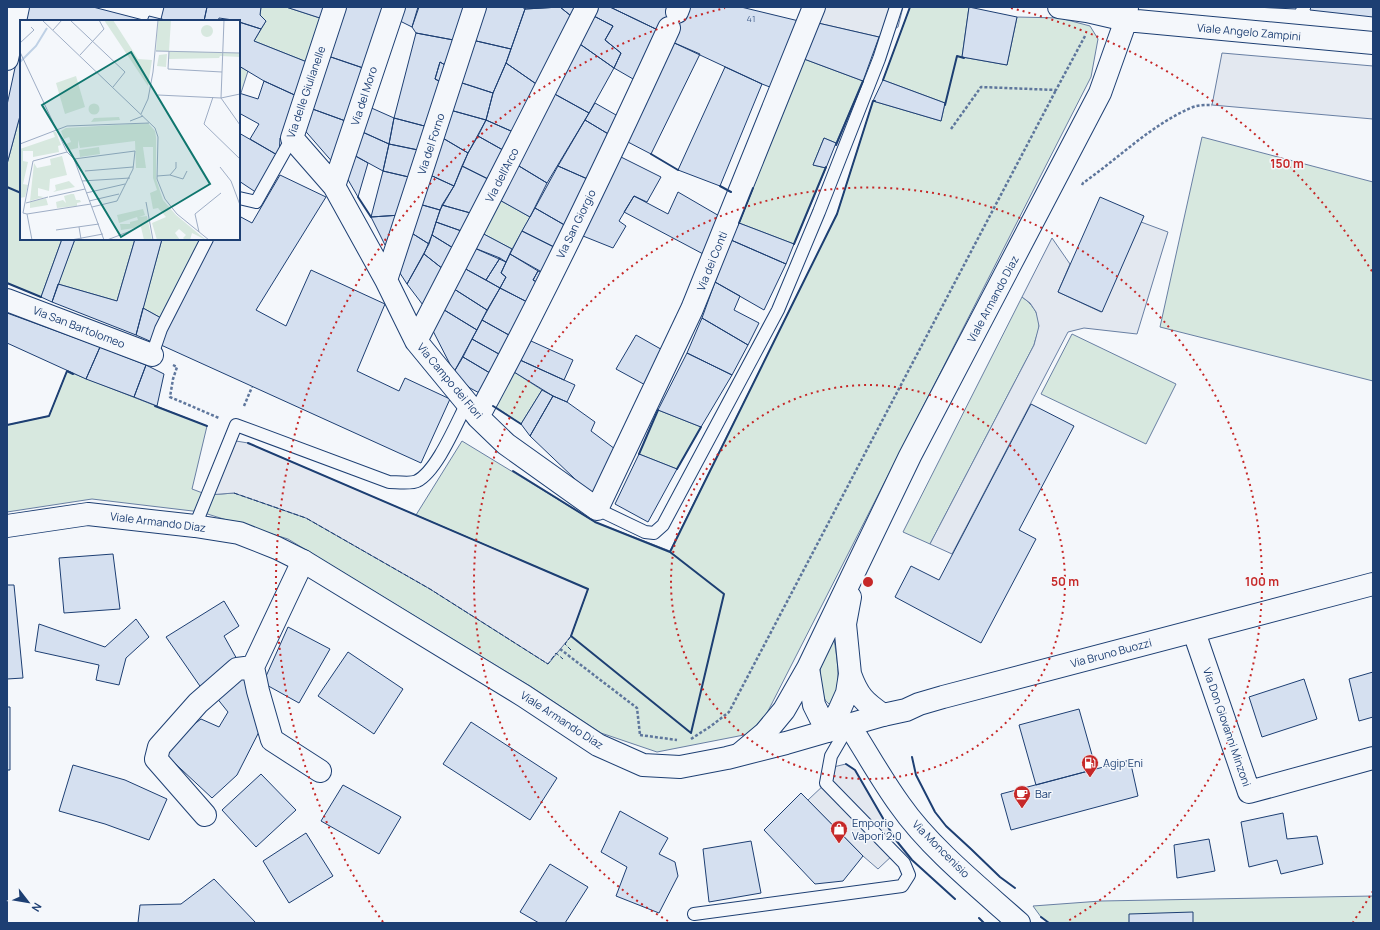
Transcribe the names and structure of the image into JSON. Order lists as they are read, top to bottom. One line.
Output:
{"streets":{"street":["Viale Angelo Zampini","Via delle Giulianelle","Via del Moro","Via del Forno","Via dell'Arco","Via San Giorgio","Via dei Conti","Viale Armando Diaz","Via San Bartolomeo","Via Campo dei Fiori","Via Bruno Buozzi","Via Don Giovanni Minzoni","Via Moncenisio"]},"crossings":[["Viale Angelo Zampini","Viale Armando Diaz"],["Via delle Giulianelle","Via Campo dei Fiori"],["Via del Moro","Via Campo dei Fiori"],["Via del Forno","Via Campo dei Fiori"],["Via dell'Arco","Via Campo dei Fiori"],["Via San Giorgio","Via Campo dei Fiori"],["Via dei Conti","Via Campo dei Fiori"],["Viale Armando Diaz","Via Bruno Buozzi"],["Viale Armando Diaz","Via Moncenisio"],["Via Bruno Buozzi","Via Don Giovanni Minzoni"],["Via Bruno Buozzi","Via Moncenisio"]],"places":{"fuel station":["Agip Eni"],"cafe":["Bar"],"shop":["Emporio Vapori 2.0"]},"house_numbers":["41"],"north":"bottom right","rings":["150 m","50 m","100 m"]}
